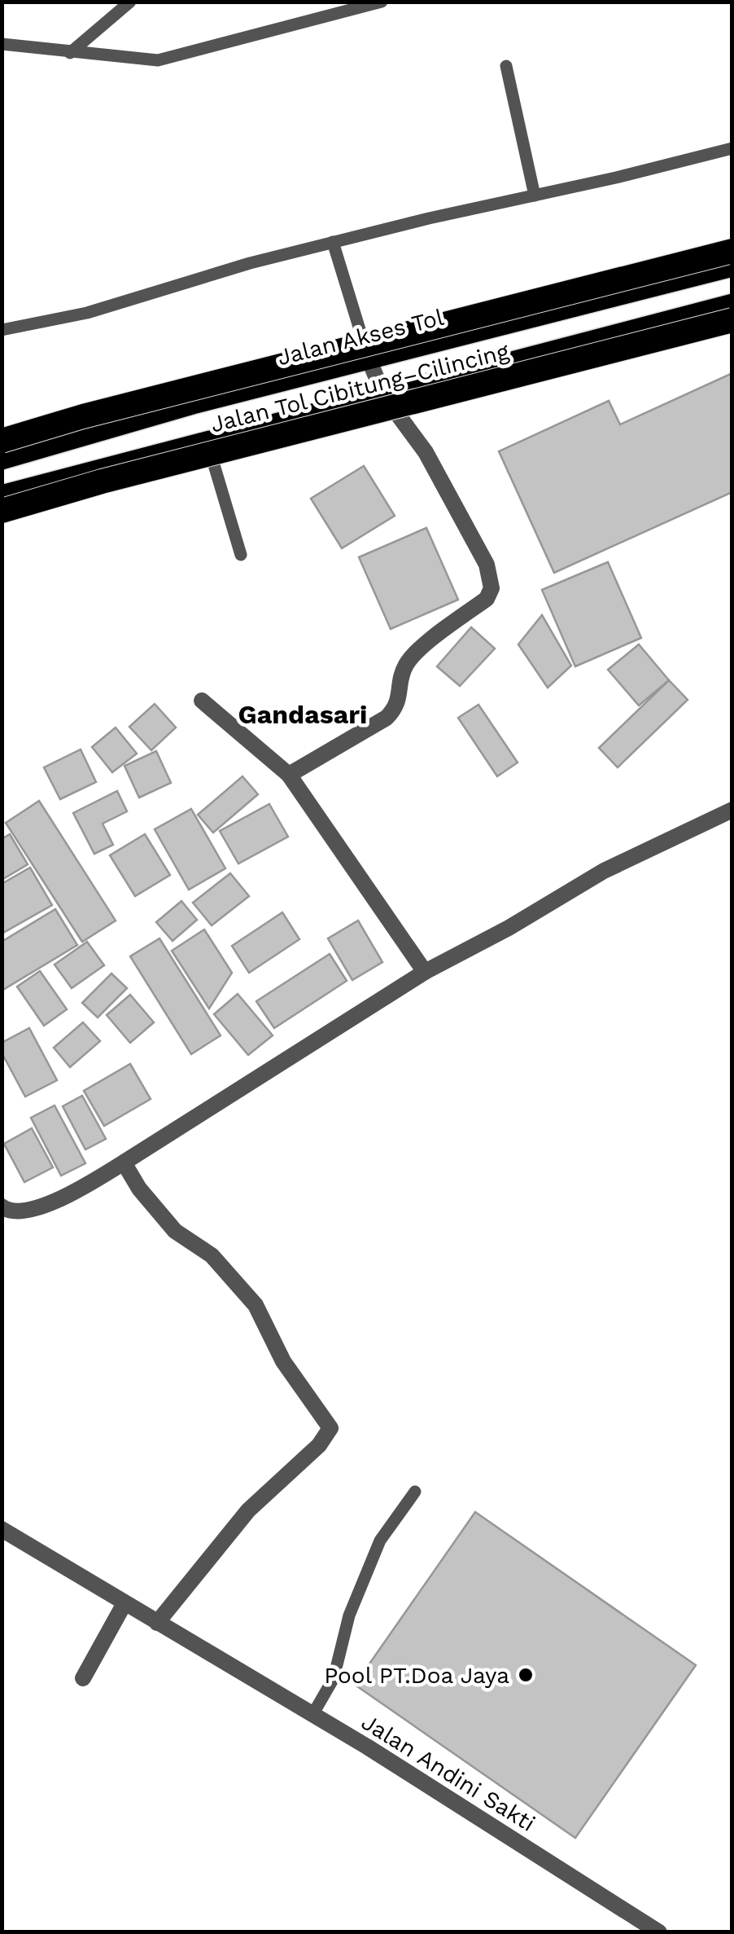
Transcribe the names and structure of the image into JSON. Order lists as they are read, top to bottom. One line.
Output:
{"streets":{"highway":["Jalan Tol Cibitung–Cilincing"],"main road":["Jalan Akses Tol"],"street":["Jalan Andini Sakti"]},"districts":["Gandasari"],"places":["Pool PT.Doa Jaya"]}
